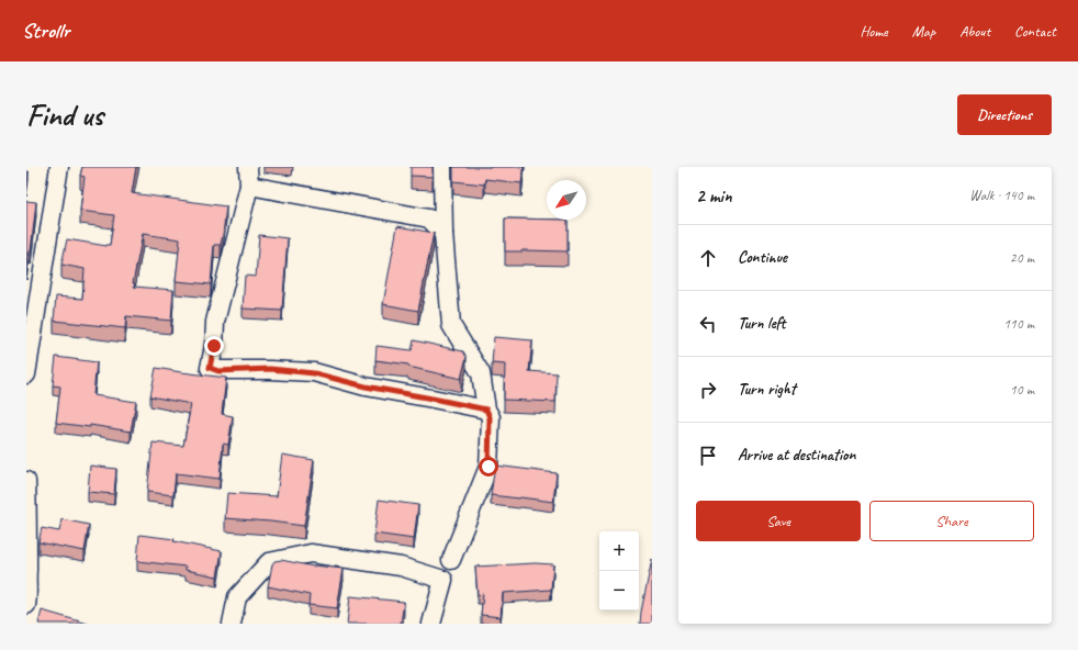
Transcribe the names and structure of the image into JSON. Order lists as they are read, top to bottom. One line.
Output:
{"north":"bottom left","page":{"header":"Strollr","nav":["Home","Map","About","Contact"],"buttons":["Directions",["Save","Share"]],"title":"Find us","heading":["2 min","Walk · 140 m"],"list":[["Continue","20 m"],["Turn left","110 m"],["Turn right","10 m"],"Arrive at destination"],"map_buttons":["+","−"]}}
